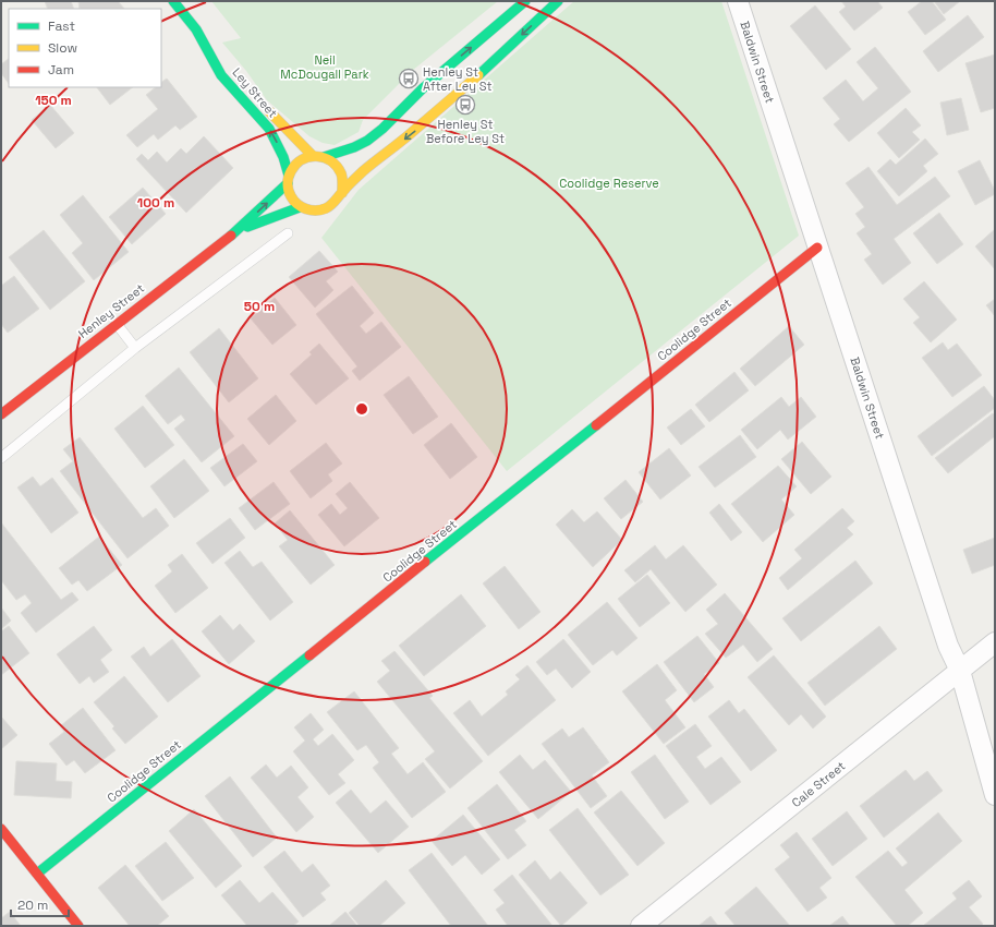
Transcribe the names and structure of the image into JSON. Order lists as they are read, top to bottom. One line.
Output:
{"streets":{"street":["Baldwin Street","Ley Street","Henley Street","Coolidge Street","Cale Street"]},"crossings":[["Baldwin Street","Coolidge Street"],["Baldwin Street","Cale Street"],["Ley Street","Henley Street"]],"parks":["Neil McDougall Park","Coolidge Reserve"],"places":{"bus stop":["Henley St After Ley St","Henley St Before Ley St"]},"legend":["Fast","Slow","Jam"],"scale_bar":"20 m","rings":["150 m","100 m","50 m"]}
